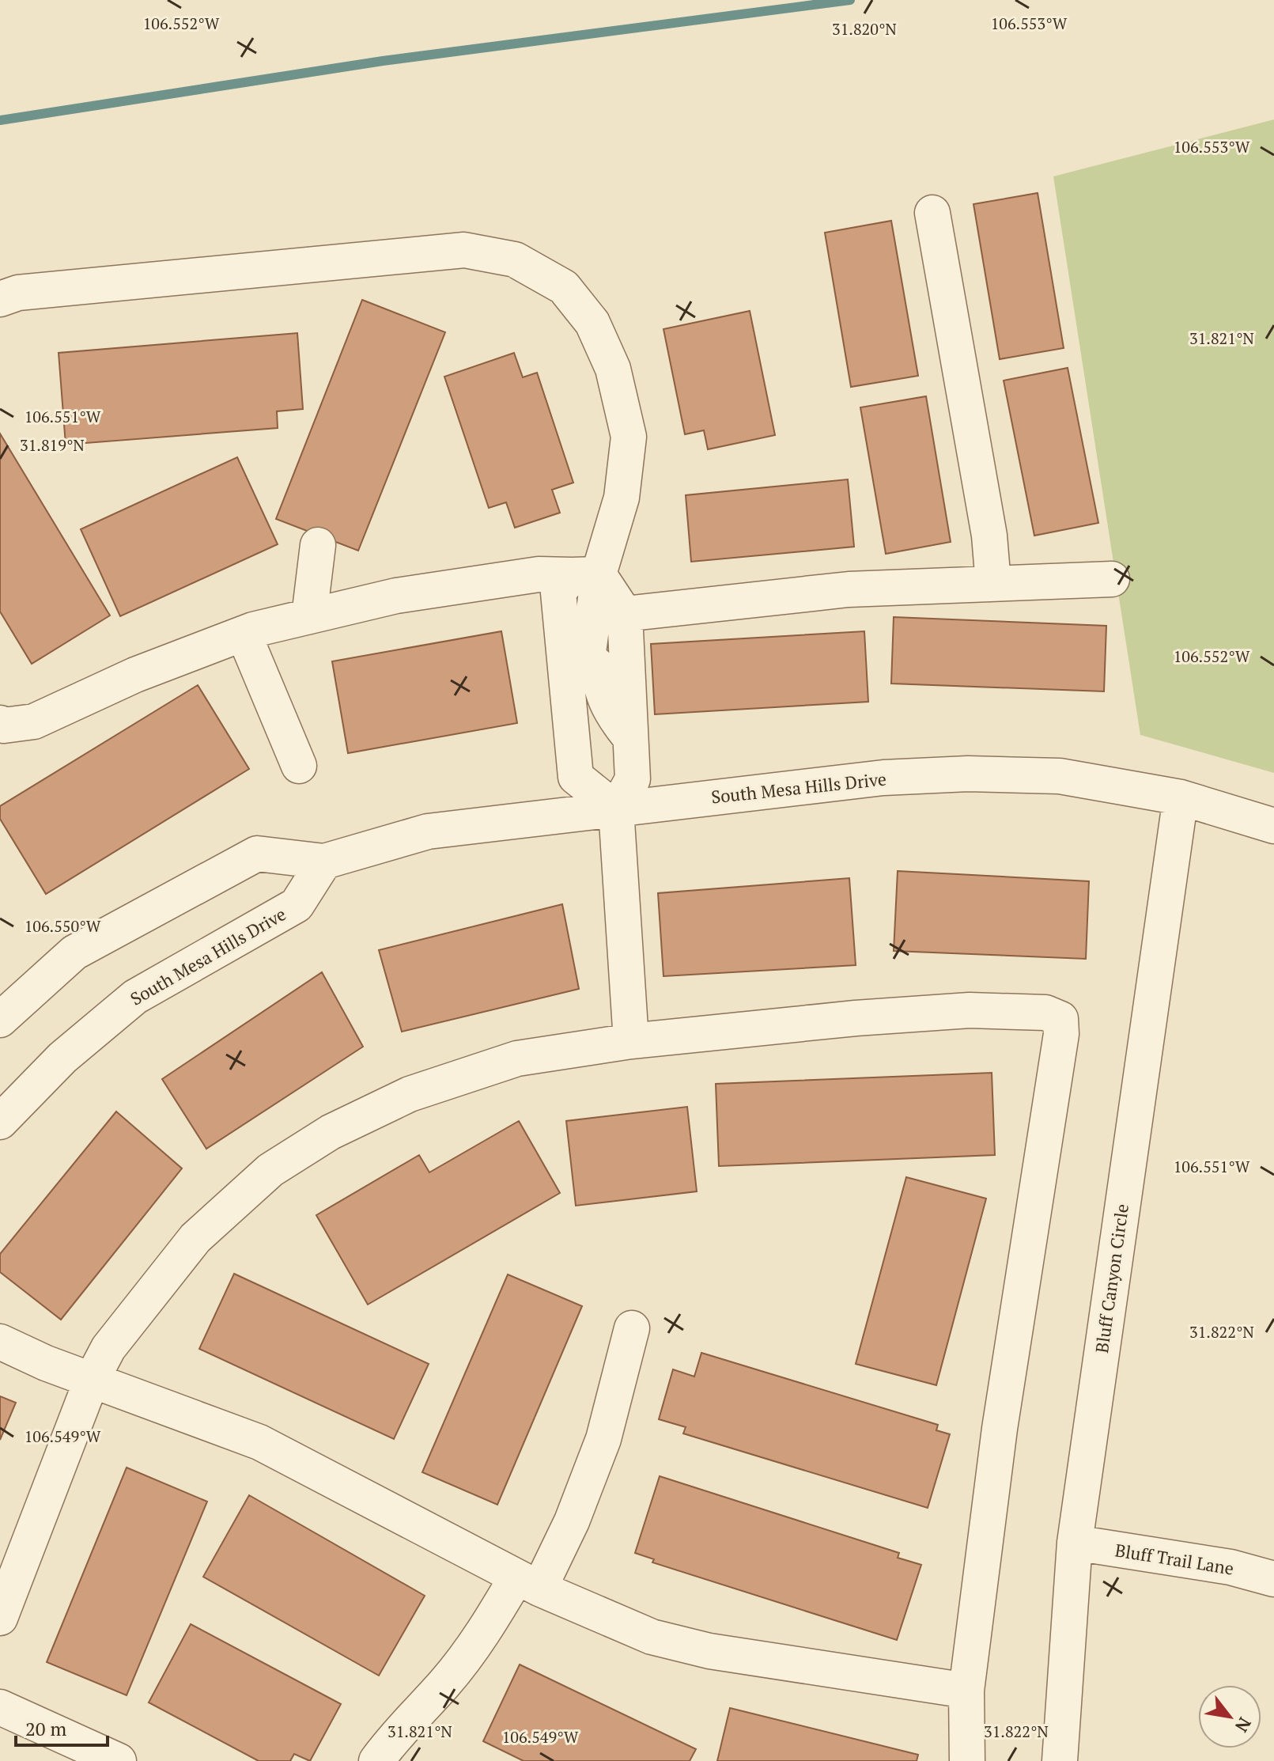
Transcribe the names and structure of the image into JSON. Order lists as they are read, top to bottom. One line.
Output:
{"streets":{"street":["South Mesa Hills Drive","Bluff Canyon Circle","Bluff Trail Lane"]},"crossings":[["South Mesa Hills Drive","Bluff Canyon Circle"],["Bluff Canyon Circle","Bluff Trail Lane"]],"scale_bar":"20 m","north":"bottom right","coordinates":["106.553°W","106.552°W","31.820°N","31.821°N","106.551°W","31.819°N","106.550°W","31.822°N","106.549°W"]}
